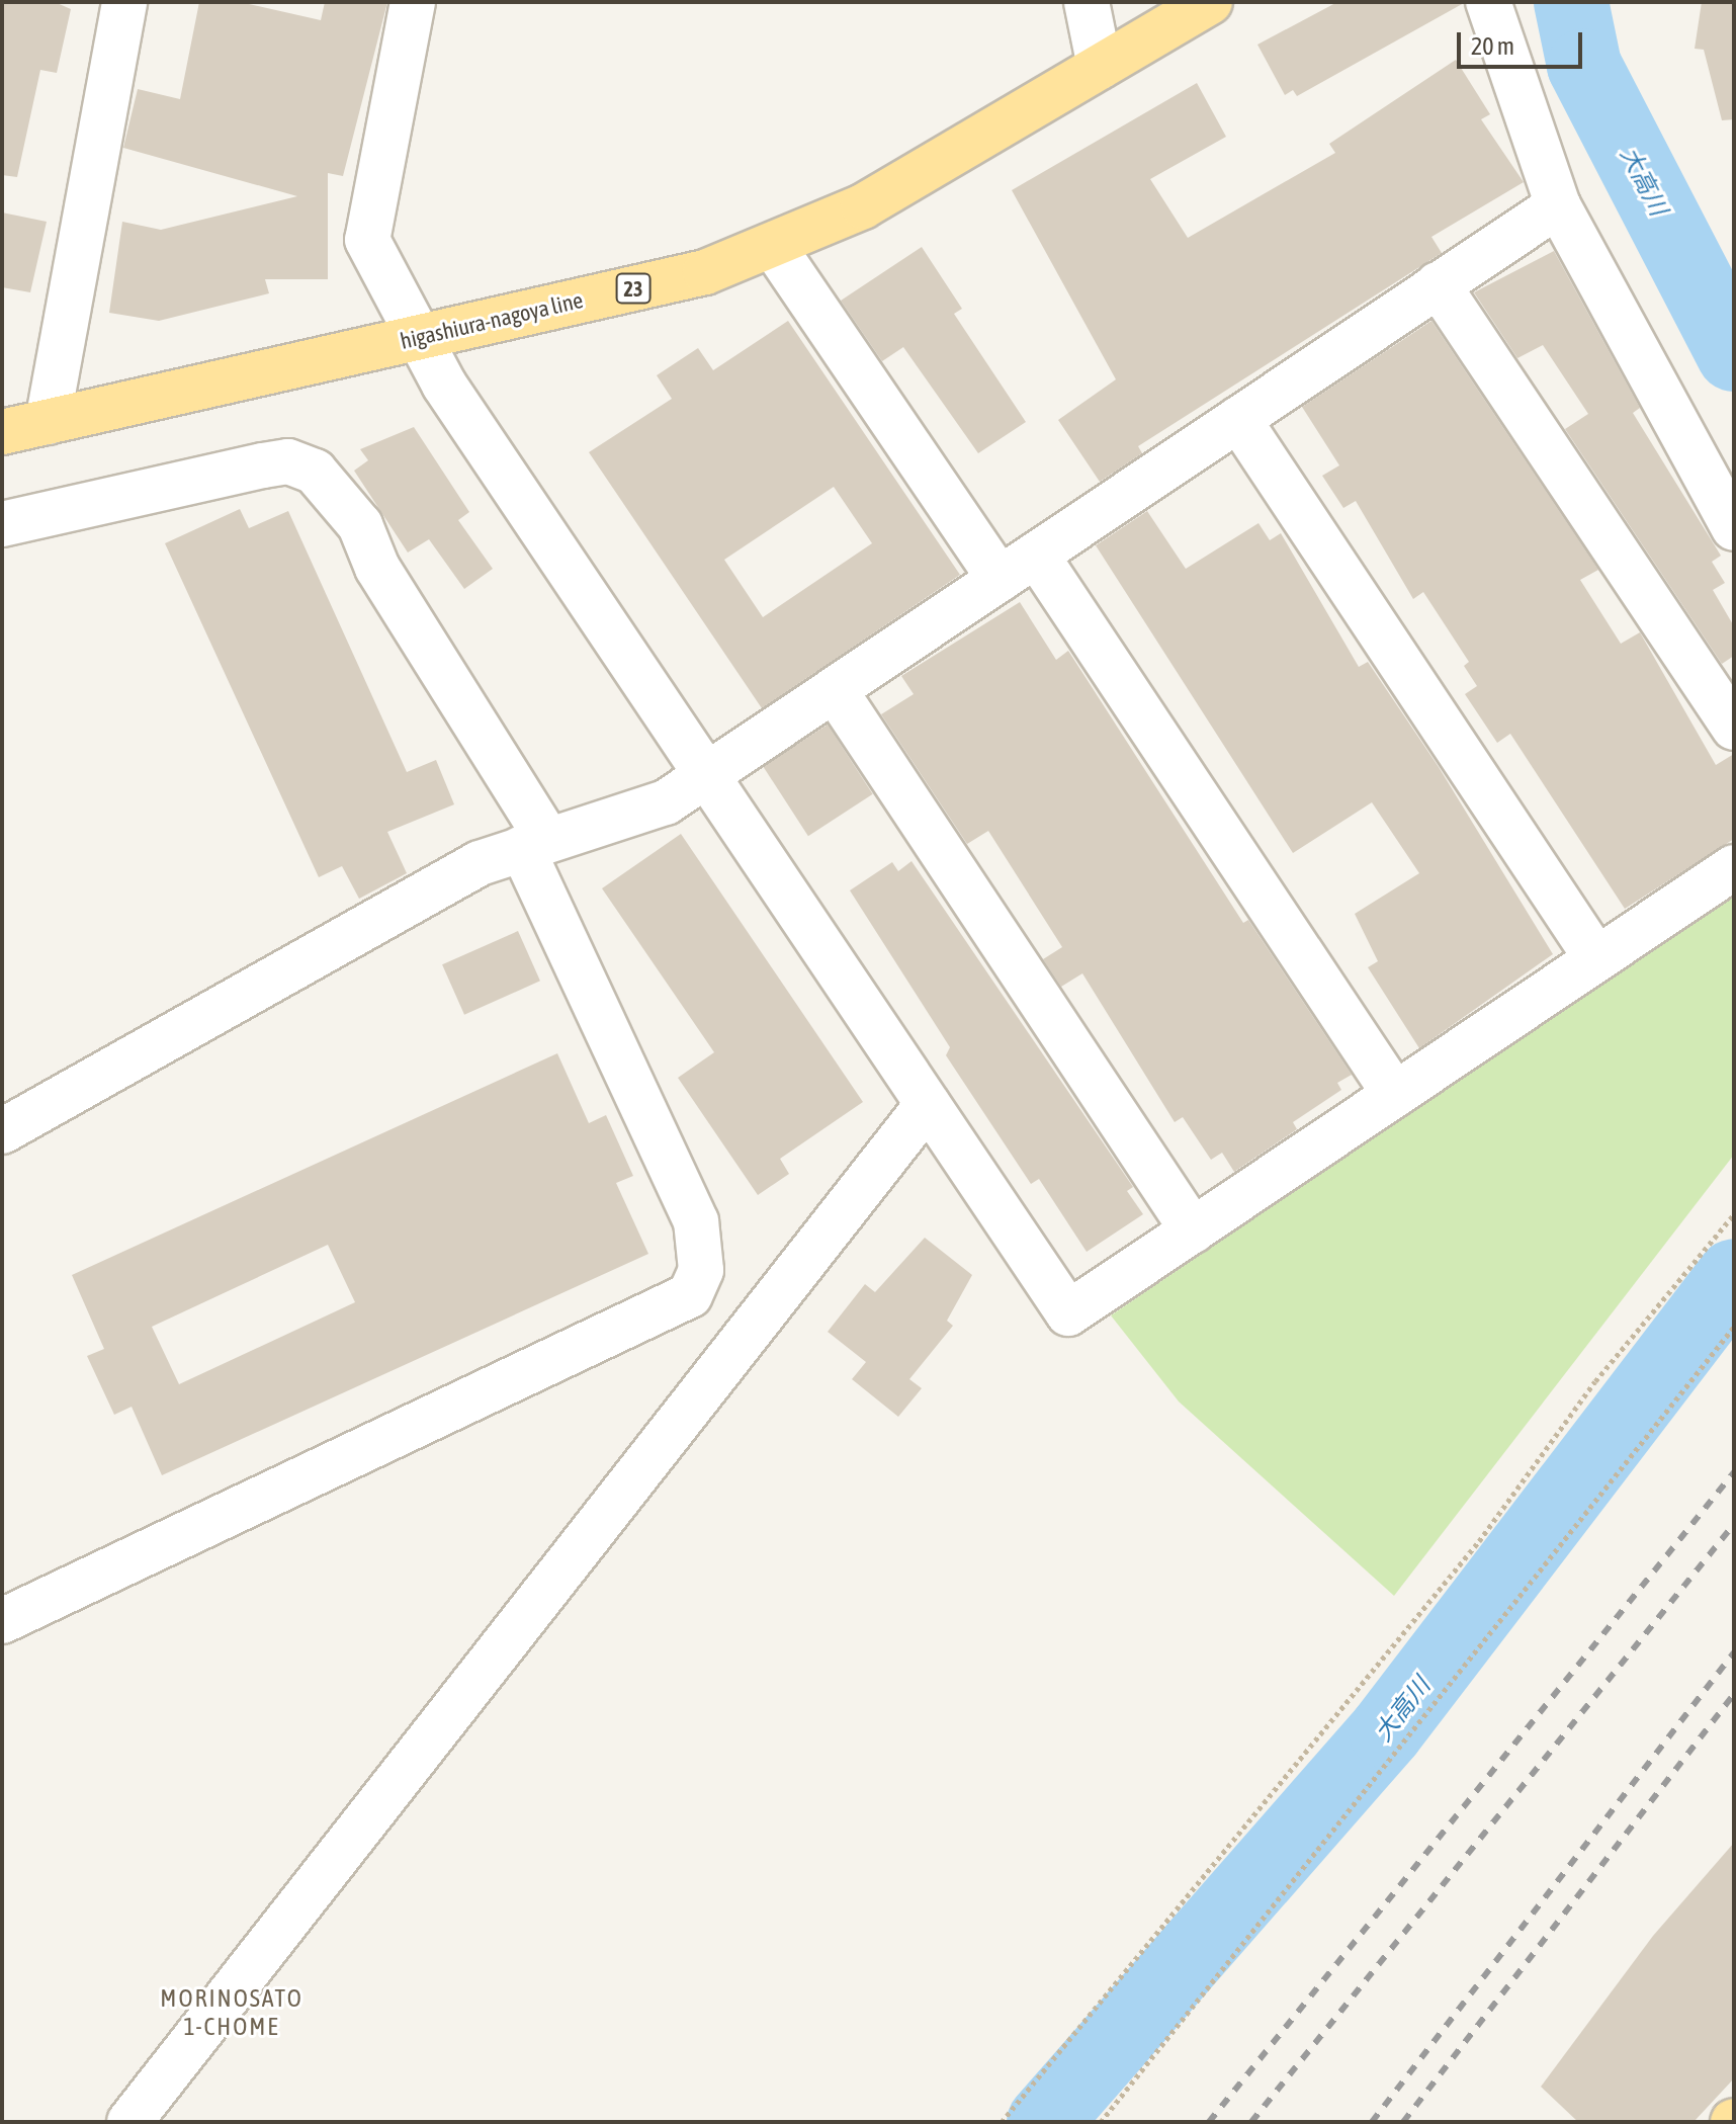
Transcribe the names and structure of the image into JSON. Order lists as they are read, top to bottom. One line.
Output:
{"streets":{"main road":["23","higashiura-nagoya line"]},"districts":["MORINOSATO 1-CHOME"],"water":["大高川"],"scale_bar":"20 m"}
